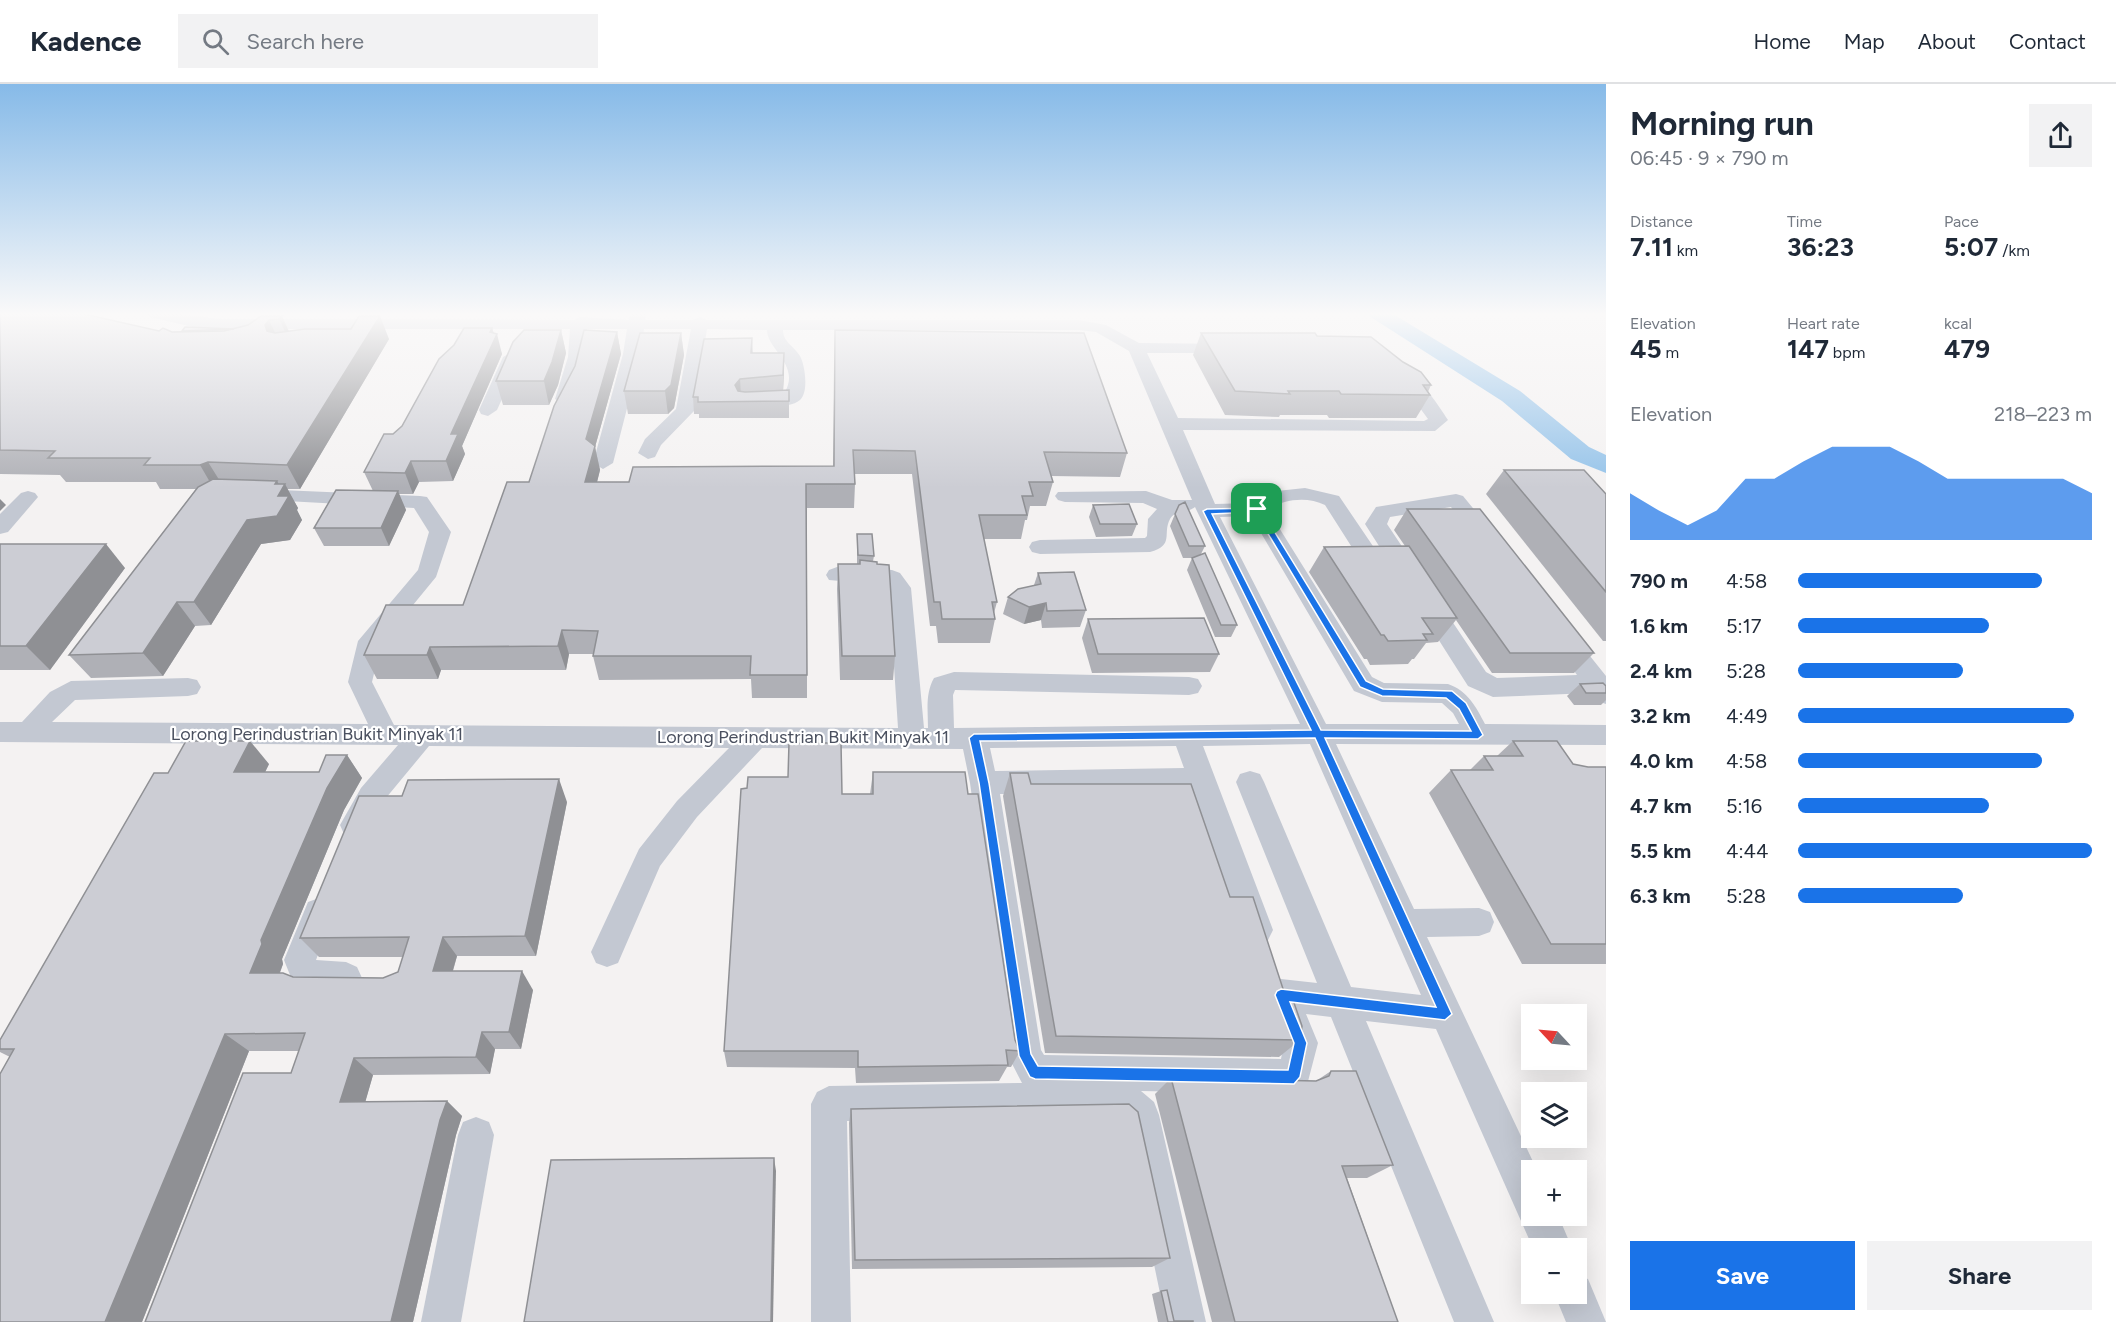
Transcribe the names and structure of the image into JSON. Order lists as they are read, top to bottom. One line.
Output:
{"streets":{"street":["Lorong Perindustrian Bukit Minyak 11"]},"north":"top left","page":{"header":"Kadence","search":"Search here","nav":["Home","Map","About","Contact"],"heading":["Morning run","06:45 · 9 × 790 m"],"stats":[["Distance","7.11 km"],["Time","36:23"],["Pace","5:07 /km"],["Elevation","45 m"],["Heart rate","147 bpm"],["kcal","479"]],"chart":["Elevation","218–223 m"],"list":[{"name":"790 m","note":"4:58"},{"name":"1.6 km","note":"5:17"},{"name":"2.4 km","note":"5:28"},{"name":"3.2 km","note":"4:49"},{"name":"4.0 km","note":"4:58"},{"name":"4.7 km","note":"5:16"},{"name":"5.5 km","note":"4:44"},{"name":"6.3 km","note":"5:28"}],"map_buttons":["+","−"],"buttons":["Save","Share"]}}
